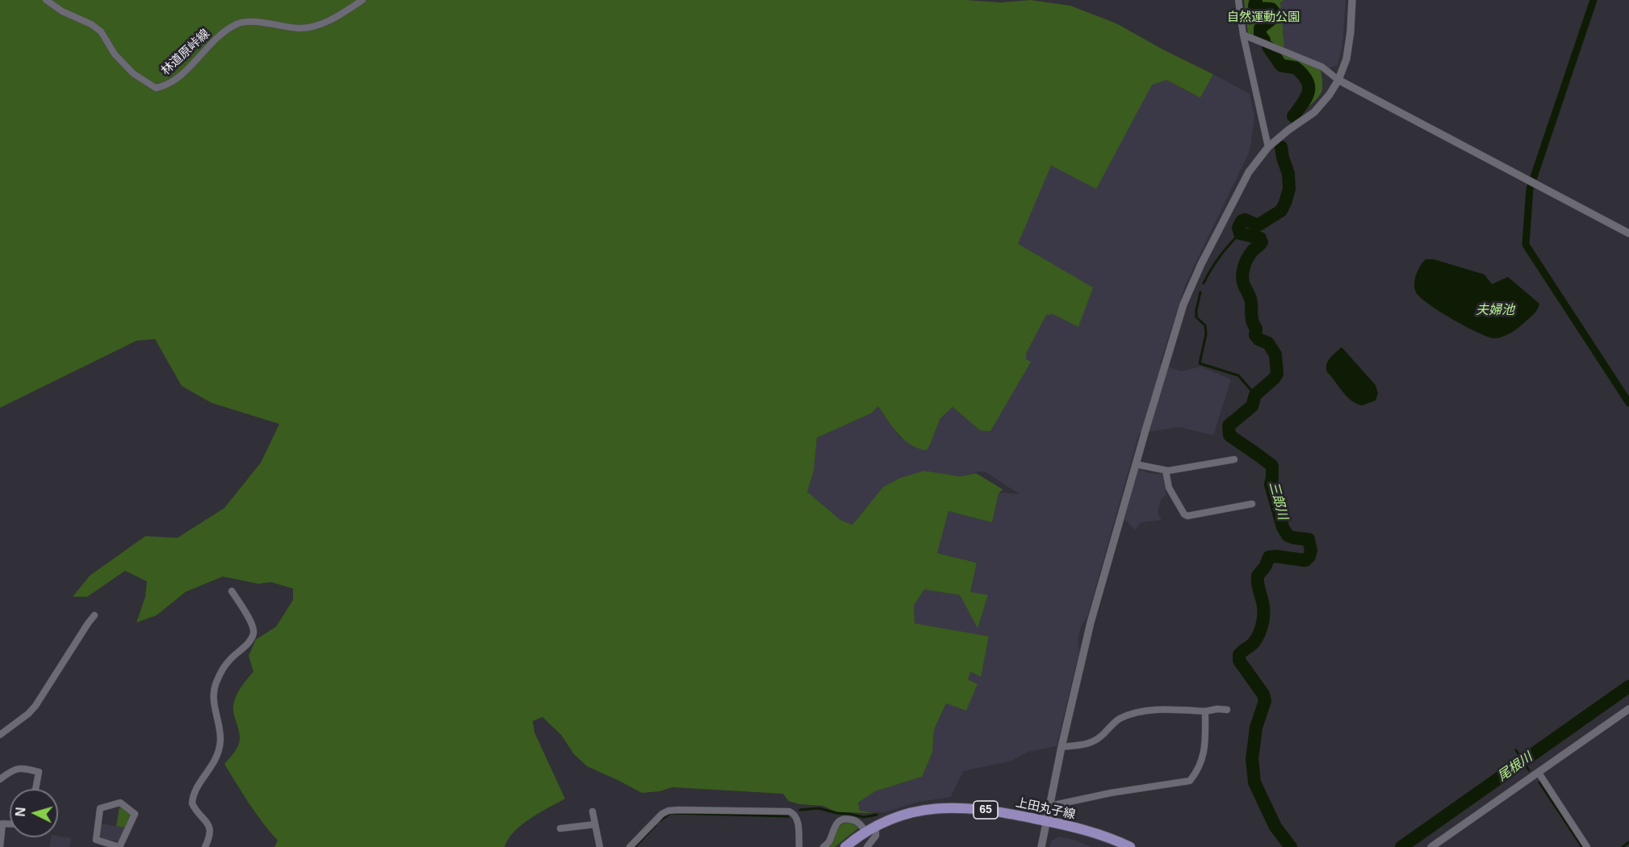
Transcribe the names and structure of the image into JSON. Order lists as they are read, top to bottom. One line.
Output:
{"streets":{"main road":["上田丸子線","65"],"street":["林道原峠線"]},"water":["夫婦池","三郎川","尾根川"],"parks":["自然運動公園"],"north":"left"}
